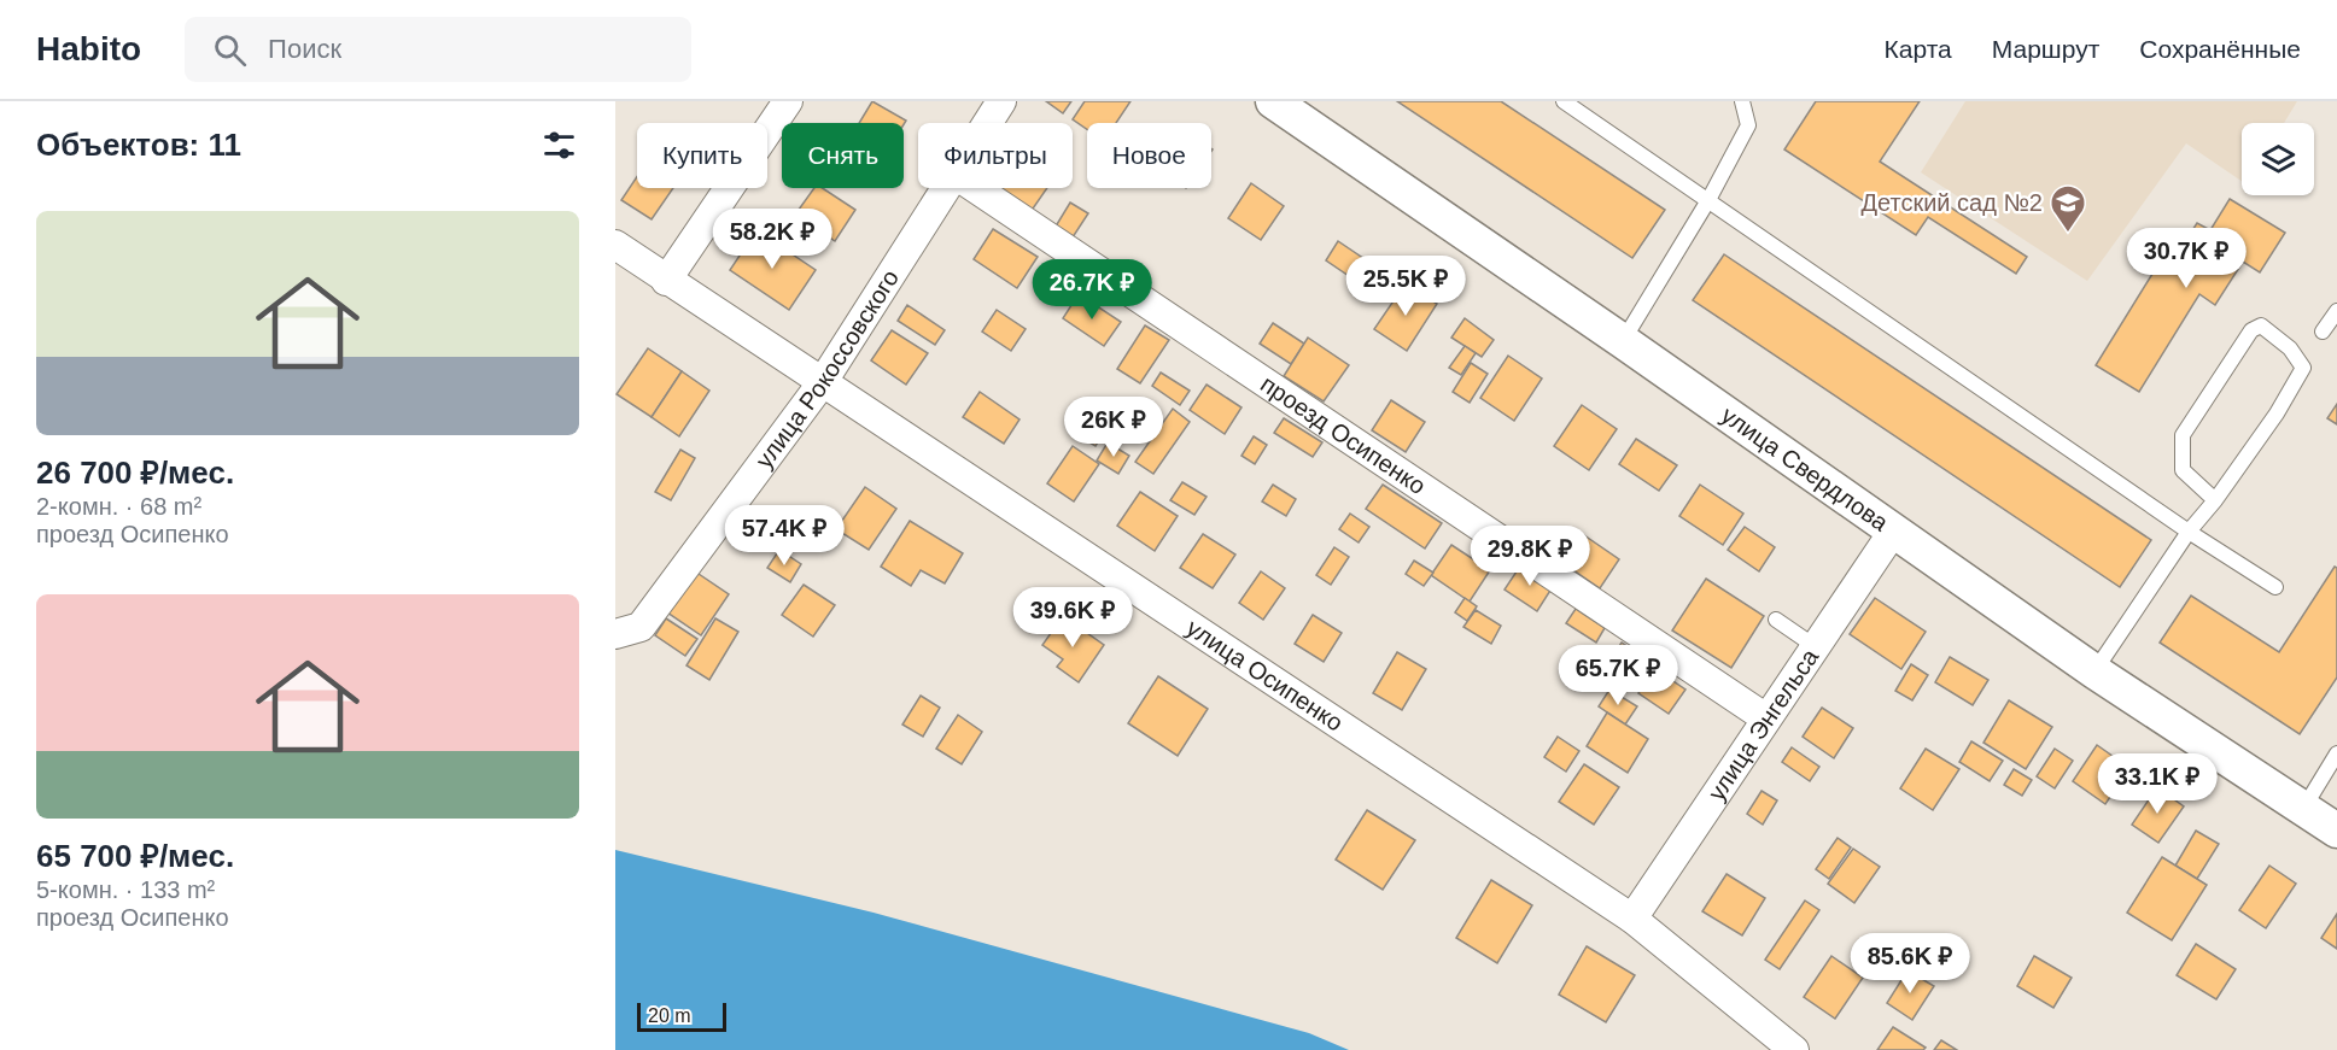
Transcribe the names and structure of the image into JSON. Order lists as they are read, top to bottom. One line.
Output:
{"streets":{"street":["улица Рокоссовского","проезд Осипенко","улица Свердлова","улица Осипенко","улица Энгельса"]},"crossings":[["улица Рокоссовского","улица Осипенко"],["проезд Осипенко","улица Энгельса"],["улица Свердлова","улица Энгельса"],["улица Осипенко","улица Энгельса"]],"places":{"school or university":["Детский сад №2"]},"scale_bar":"20 m","page":{"header":"Habito","search":"Поиск","nav":["Карта","Маршрут","Сохранённые"],"heading":"Объектов: 11","chip":["Купить","Снять","Фильтры","Новое"],"list":[{"name":"26 700 ₽/мес.","note":"2-комн. · 68 m² · проезд Осипенко"},{"name":"65 700 ₽/мес.","note":"5-комн. · 133 m² · проезд Осипенко"}],"price":["58.2K ₽","30.7K ₽","25.5K ₽","26.7K ₽","26K ₽","57.4K ₽","29.8K ₽","39.6K ₽","65.7K ₽","33.1K ₽","85.6K ₽"],"scale":"20 m"}}
